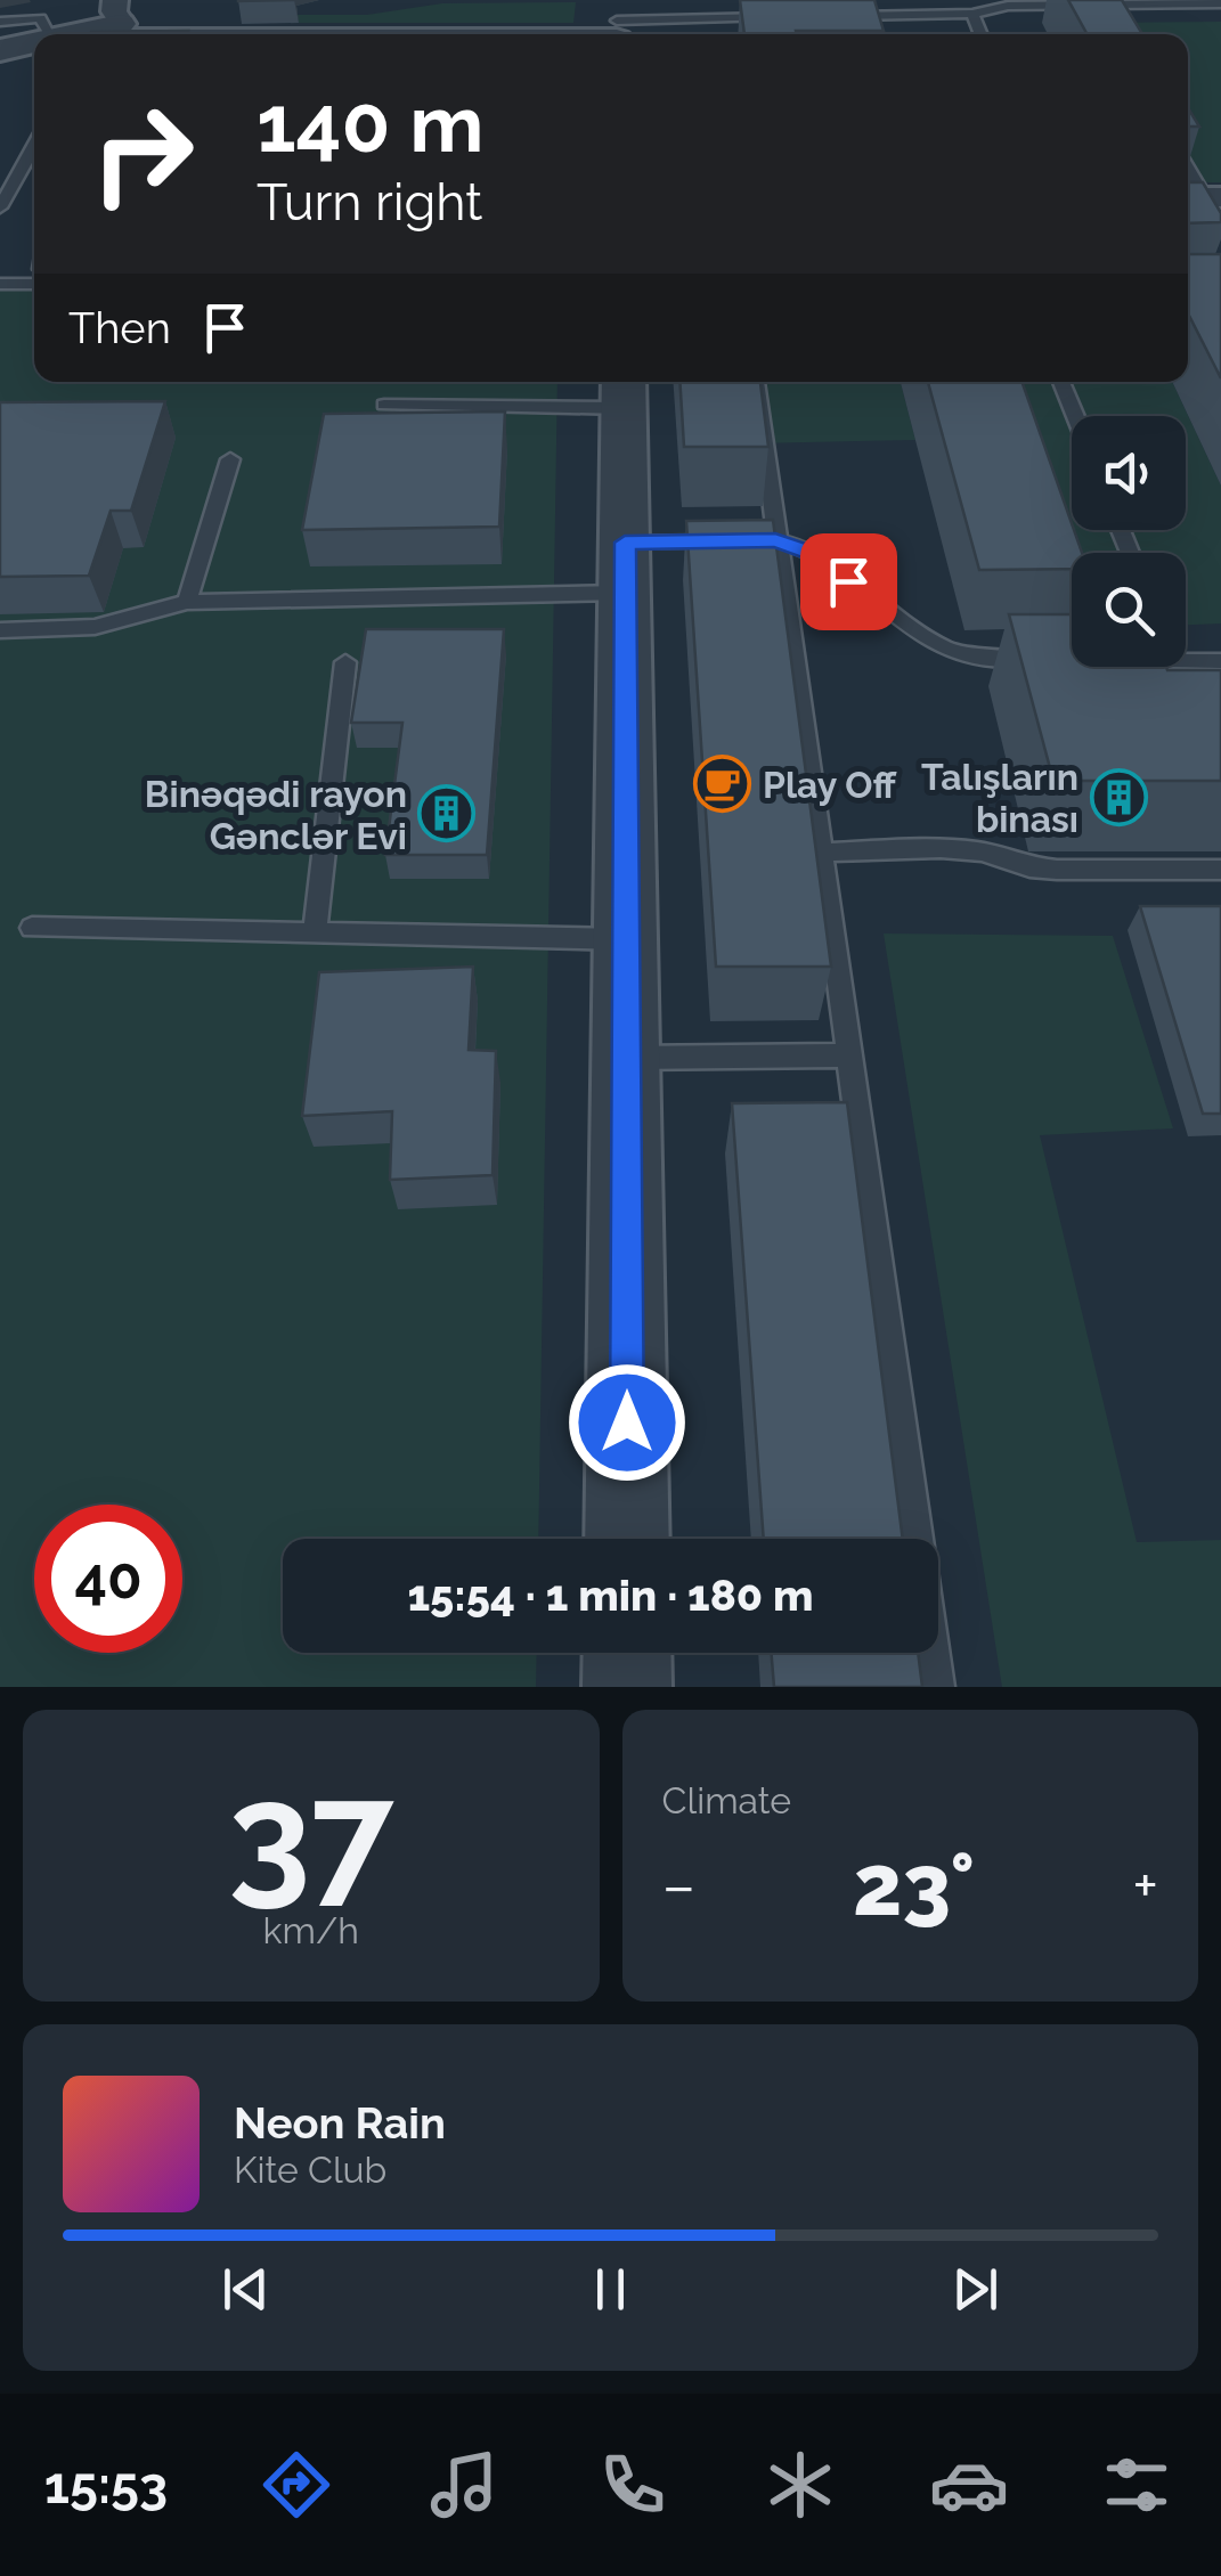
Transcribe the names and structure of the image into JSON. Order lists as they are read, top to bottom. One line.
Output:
{"places":{"cafe":["Play Off"],"building":["Talışların binası","Binəqədi rayon Gənclər Evi"]},"page":{"turn":["140 m","Turn right"],"then":"Then","limit":"40","trip":"15:54 · 1 min · 180 m","tile":[["37","km/h"],"Climate"],"heat":["−","23°","+"],"song":["Neon Rain","Kite Club"],"tabs":"15:53"}}
